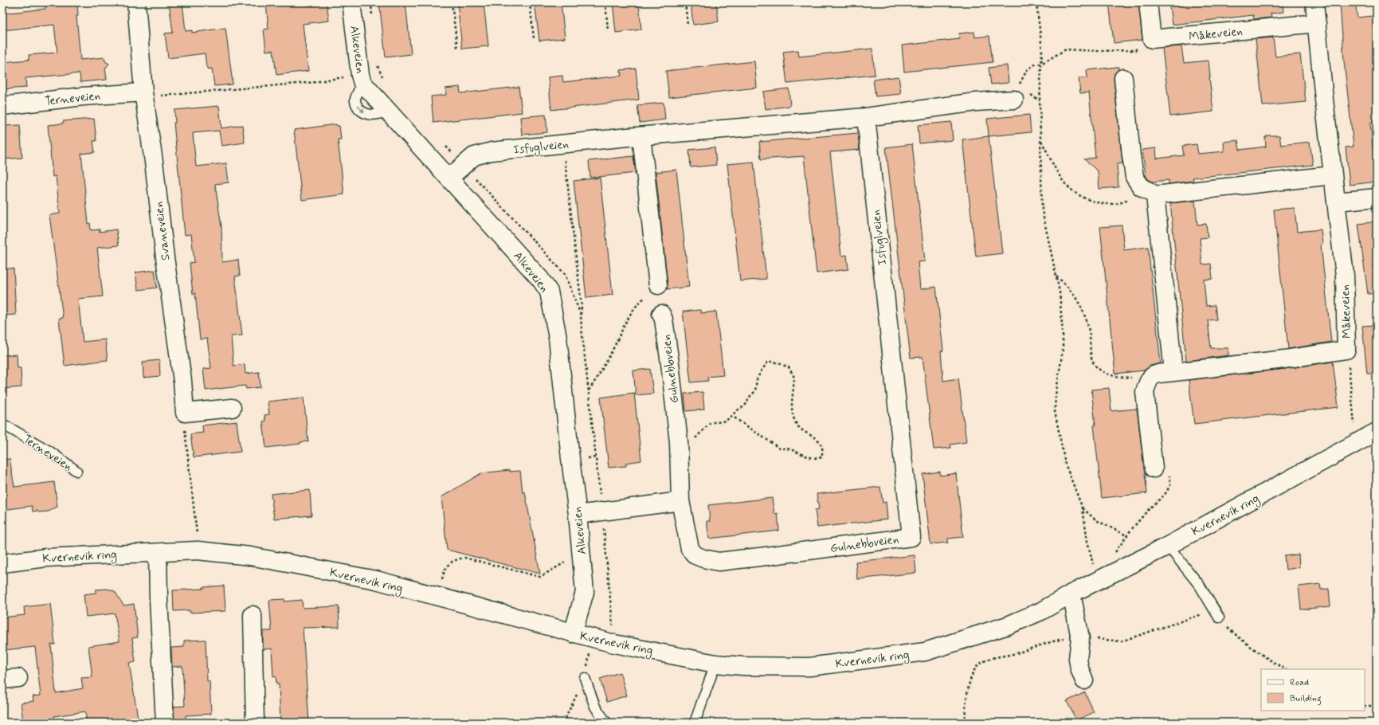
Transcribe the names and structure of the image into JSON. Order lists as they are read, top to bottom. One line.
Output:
{"streets":{"street":["Måkeveien","Alkeveien","Terneveien","Isfuglveien","Svaneveien","Gulnebbveien","Kvernevik ring"]},"crossings":[["Alkeveien","Isfuglveien"],["Alkeveien","Kvernevik ring"],["Terneveien","Svaneveien"],["Isfuglveien","Gulnebbveien"]],"legend":["Road","Building"]}
